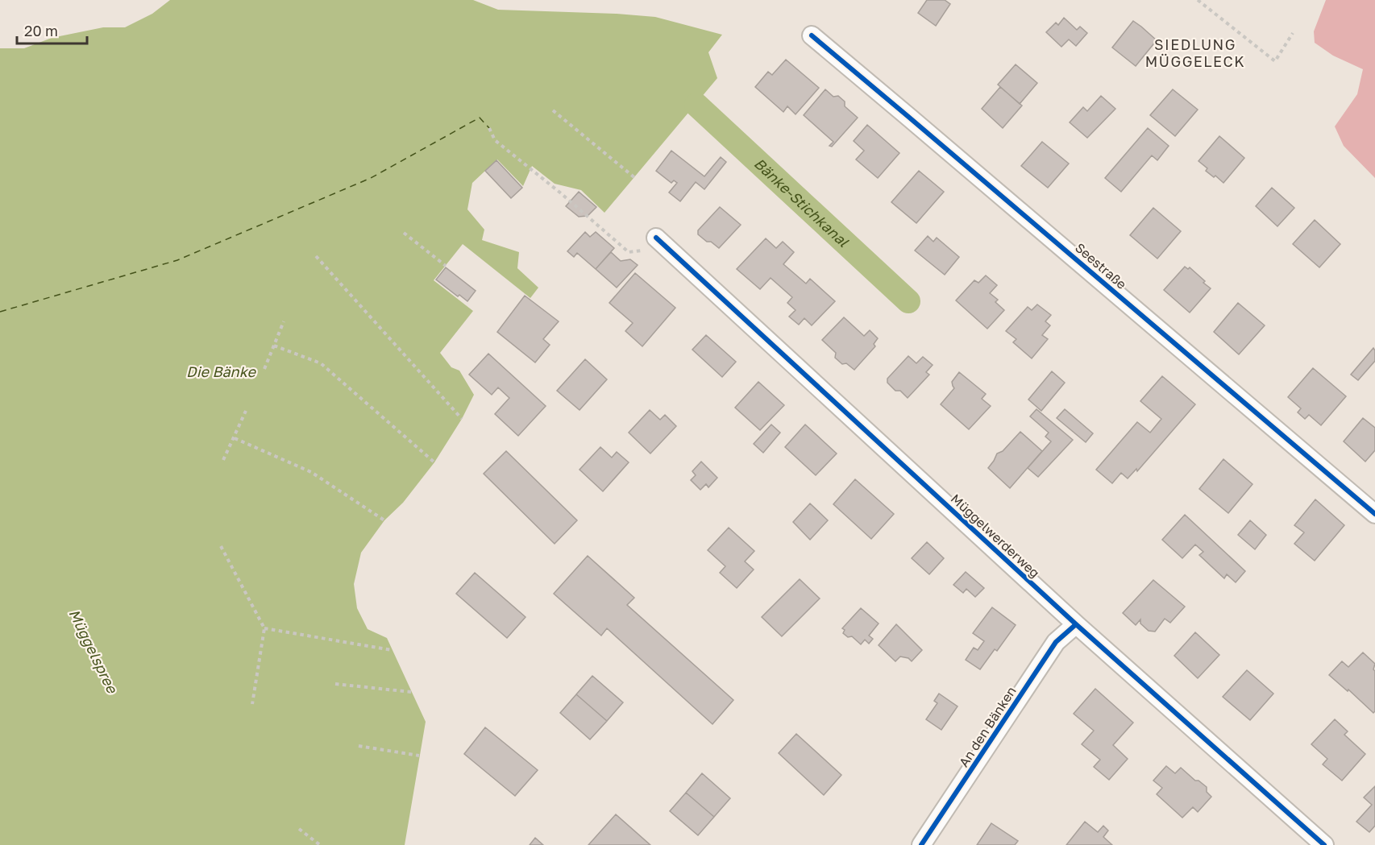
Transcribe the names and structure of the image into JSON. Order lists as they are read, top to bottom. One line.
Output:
{"streets":{"street":["Seestraße","Müggelwerderweg","An den Bänken"]},"crossings":[["Müggelwerderweg","An den Bänken"]],"districts":["SIEDLUNG MÜGGELECK"],"water":["Bänke-Stichkanal","Die Bänke","Müggelspree"],"scale_bar":"20 m"}
